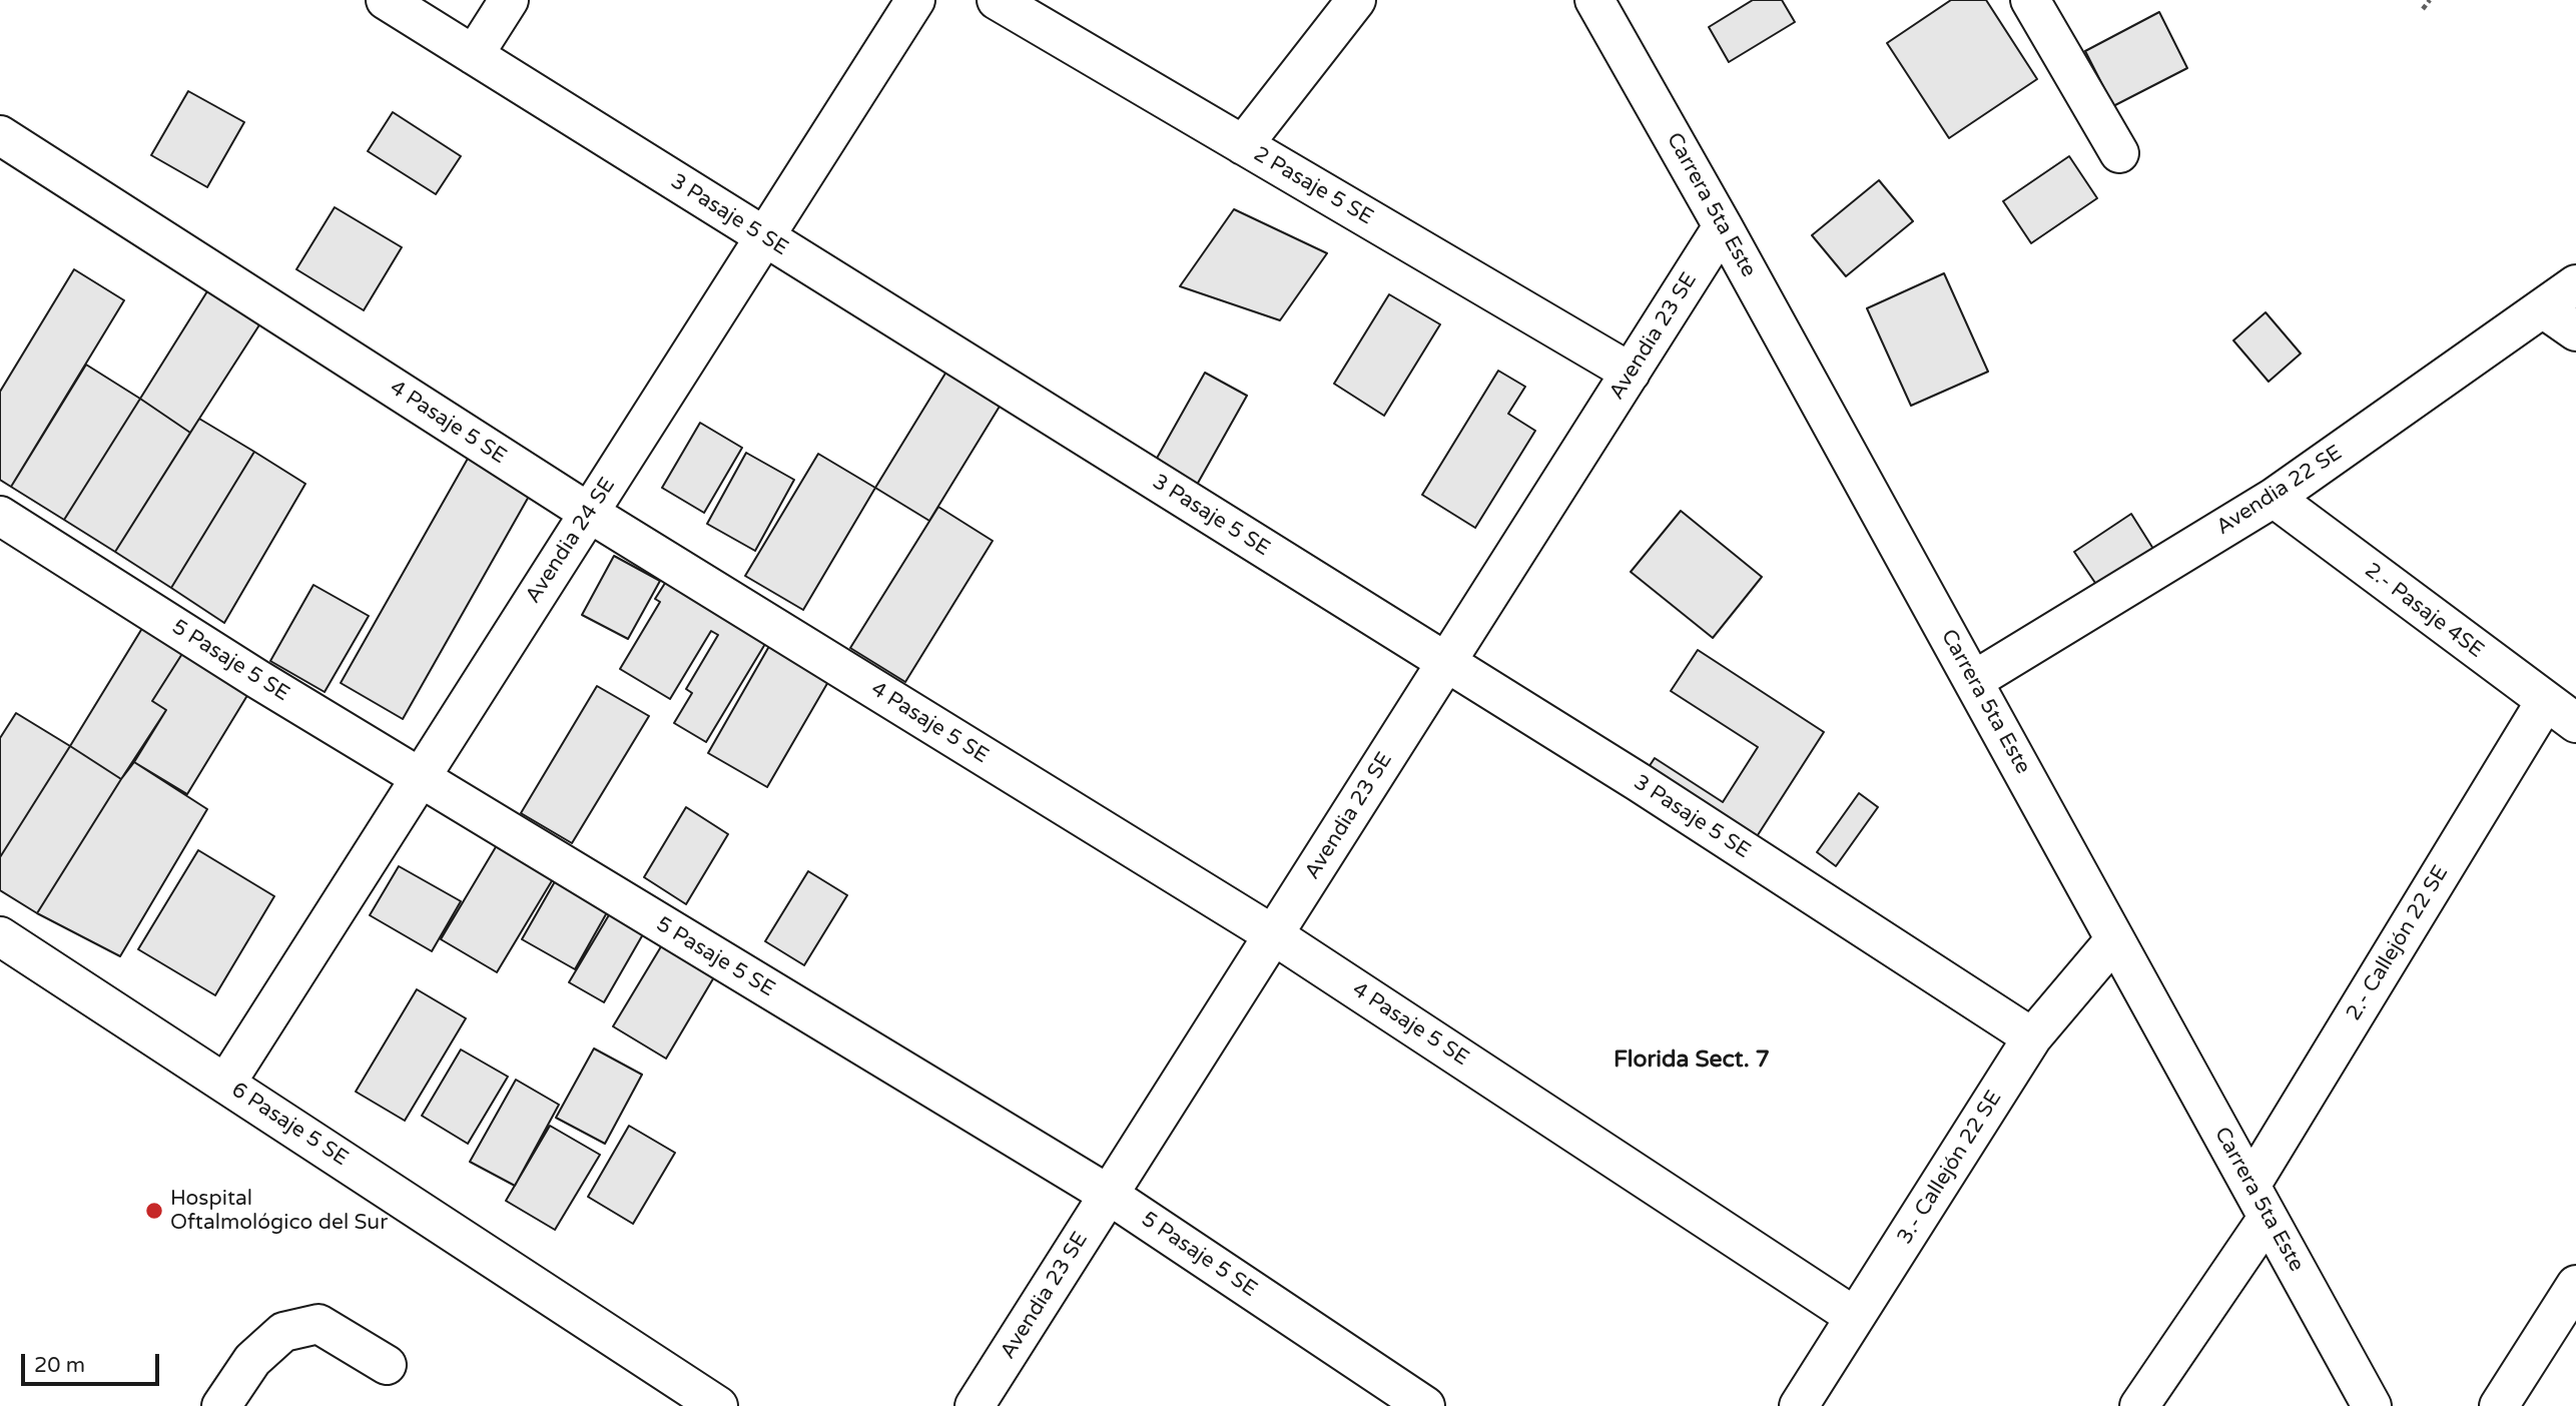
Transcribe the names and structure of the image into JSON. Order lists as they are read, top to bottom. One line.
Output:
{"streets":{"street":["2 Pasaje 5 SE","Carrera 5ta Este","3 Pasaje 5 SE","Avendia 23 SE","4 Pasaje 5 SE","Avendia 22 SE","Avendia 24 SE","2.- Pasaje 4SE","5 Pasaje 5 SE","2.- Callejón 22 SE","6 Pasaje 5 SE","3.- Callejón 22 SE"]},"crossings":[["2 Pasaje 5 SE","Avendia 23 SE"],["Carrera 5ta Este","Avendia 23 SE"],["Carrera 5ta Este","Avendia 22 SE"],["Carrera 5ta Este","2.- Callejón 22 SE"],["Carrera 5ta Este","3.- Callejón 22 SE"],["3 Pasaje 5 SE","Avendia 23 SE"],["3 Pasaje 5 SE","Avendia 24 SE"],["3 Pasaje 5 SE","3.- Callejón 22 SE"],["Avendia 23 SE","4 Pasaje 5 SE"],["Avendia 23 SE","5 Pasaje 5 SE"],["4 Pasaje 5 SE","Avendia 24 SE"],["4 Pasaje 5 SE","3.- Callejón 22 SE"],["Avendia 22 SE","2.- Pasaje 4SE"],["Avendia 24 SE","5 Pasaje 5 SE"],["Avendia 24 SE","6 Pasaje 5 SE"],["2.- Pasaje 4SE","2.- Callejón 22 SE"]],"districts":["Florida Sect. 7"],"places":["Hospital Oftalmológico del Sur"],"scale_bar":"20 m"}
